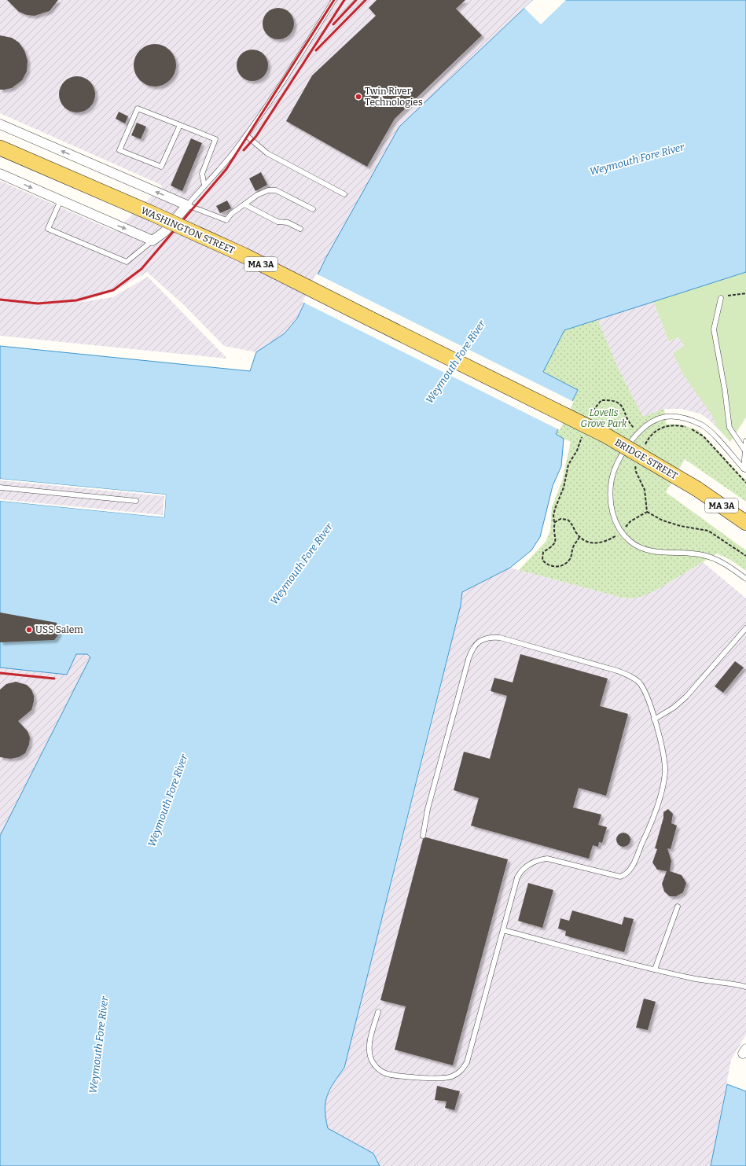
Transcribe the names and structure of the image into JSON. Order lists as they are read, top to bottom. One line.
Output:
{"streets":{"main road":["WASHINGTON STREET","MA 3A","BRIDGE STREET"]},"crossings":[["WASHINGTON STREET","BRIDGE STREET"]],"water":["Weymouth Fore River"],"parks":["Lovells Grove Park"],"places":["Twin River Technologies","USS Salem"]}
